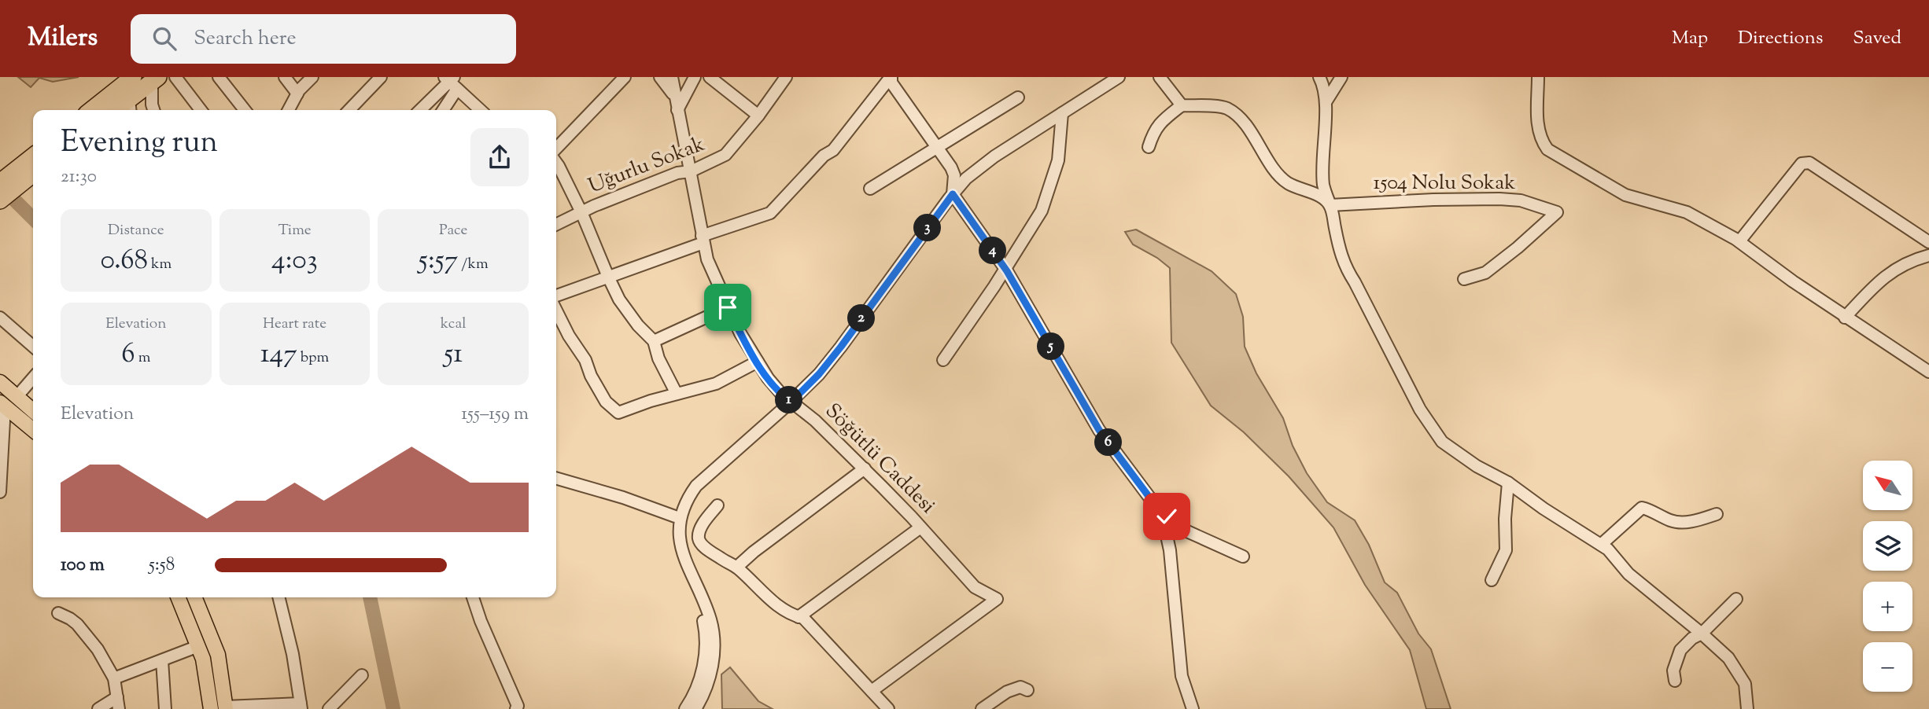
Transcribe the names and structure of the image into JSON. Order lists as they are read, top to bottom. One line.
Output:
{"streets":{"street":["Uğurlu Sokak","1504 Nolu Sokak","Söğütlü Caddesi"]},"crossings":[["Uğurlu Sokak","Söğütlü Caddesi"]],"north":"top left","page":{"header":"Milers","search":"Search here","nav":["Map","Directions","Saved"],"heading":["Evening run","21:30"],"stats":[["Distance","0.68 km"],["Time","4:03"],["Pace","5:57 /km"],["Elevation","6 m"],["Heart rate","147 bpm"],["kcal","51"]],"pins":["3","4","2","5","1","6"],"chart":["Elevation","155–159 m"],"map_buttons":["+","−"],"list":[{"name":"100 m","note":"5:58"}]}}
